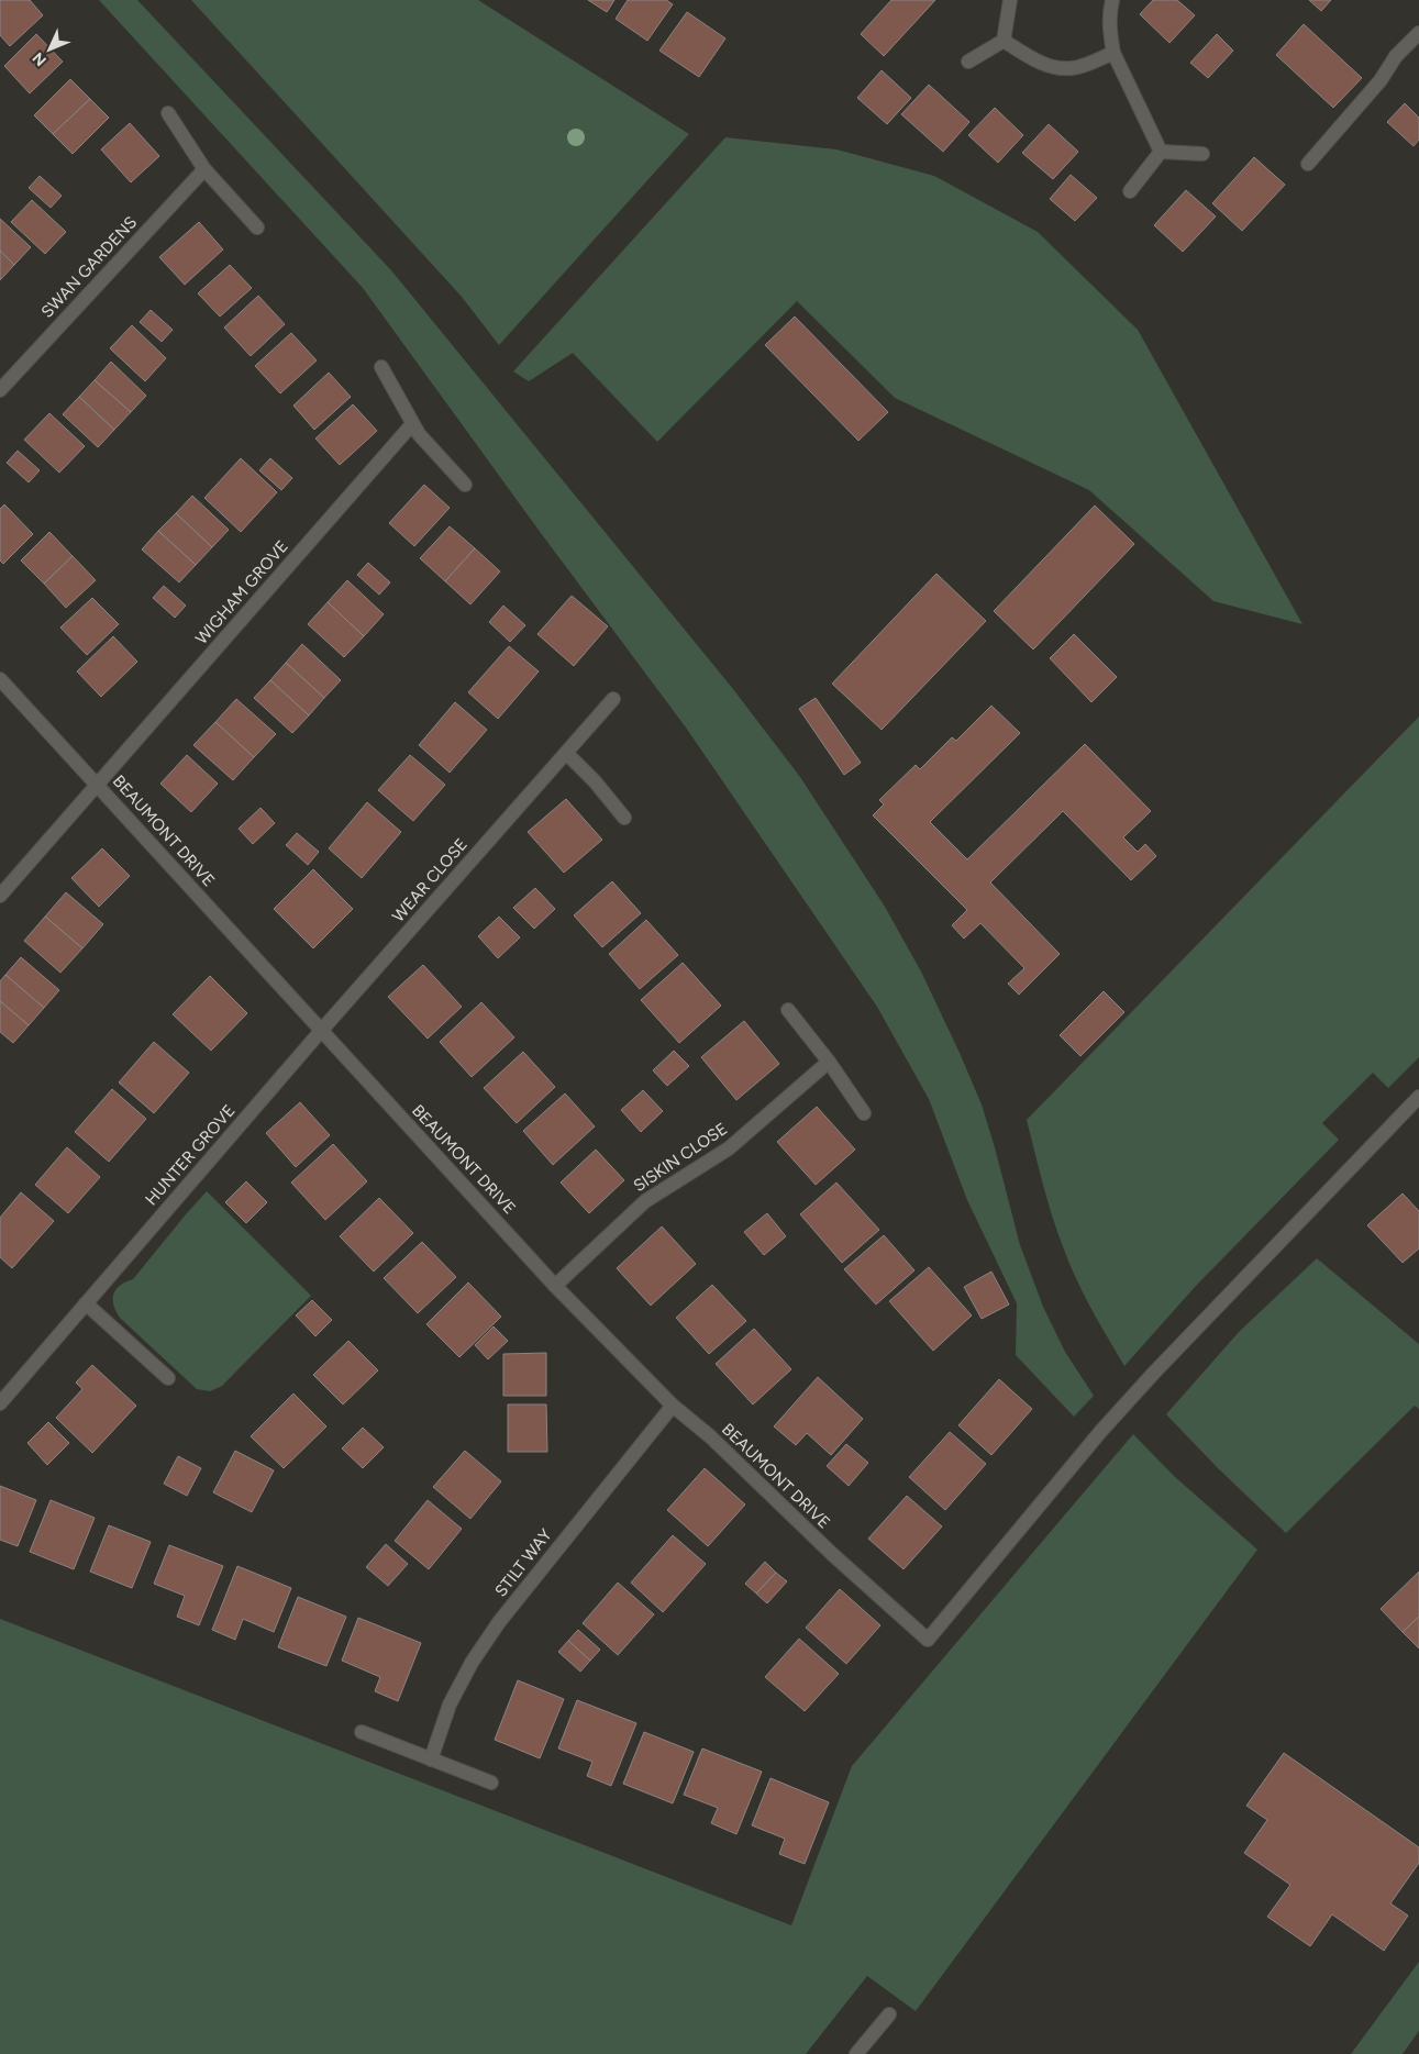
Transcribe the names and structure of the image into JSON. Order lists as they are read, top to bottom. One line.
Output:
{"streets":{"street":["SWAN GARDENS","WIGHAM GROVE","BEAUMONT DRIVE","WEAR CLOSE","HUNTER GROVE","SISKIN CLOSE","STILT WAY"]},"crossings":[["WIGHAM GROVE","BEAUMONT DRIVE"],["BEAUMONT DRIVE","WEAR CLOSE"],["BEAUMONT DRIVE","HUNTER GROVE"],["BEAUMONT DRIVE","SISKIN CLOSE"],["BEAUMONT DRIVE","STILT WAY"],["WEAR CLOSE","HUNTER GROVE"]],"north":"bottom left"}
